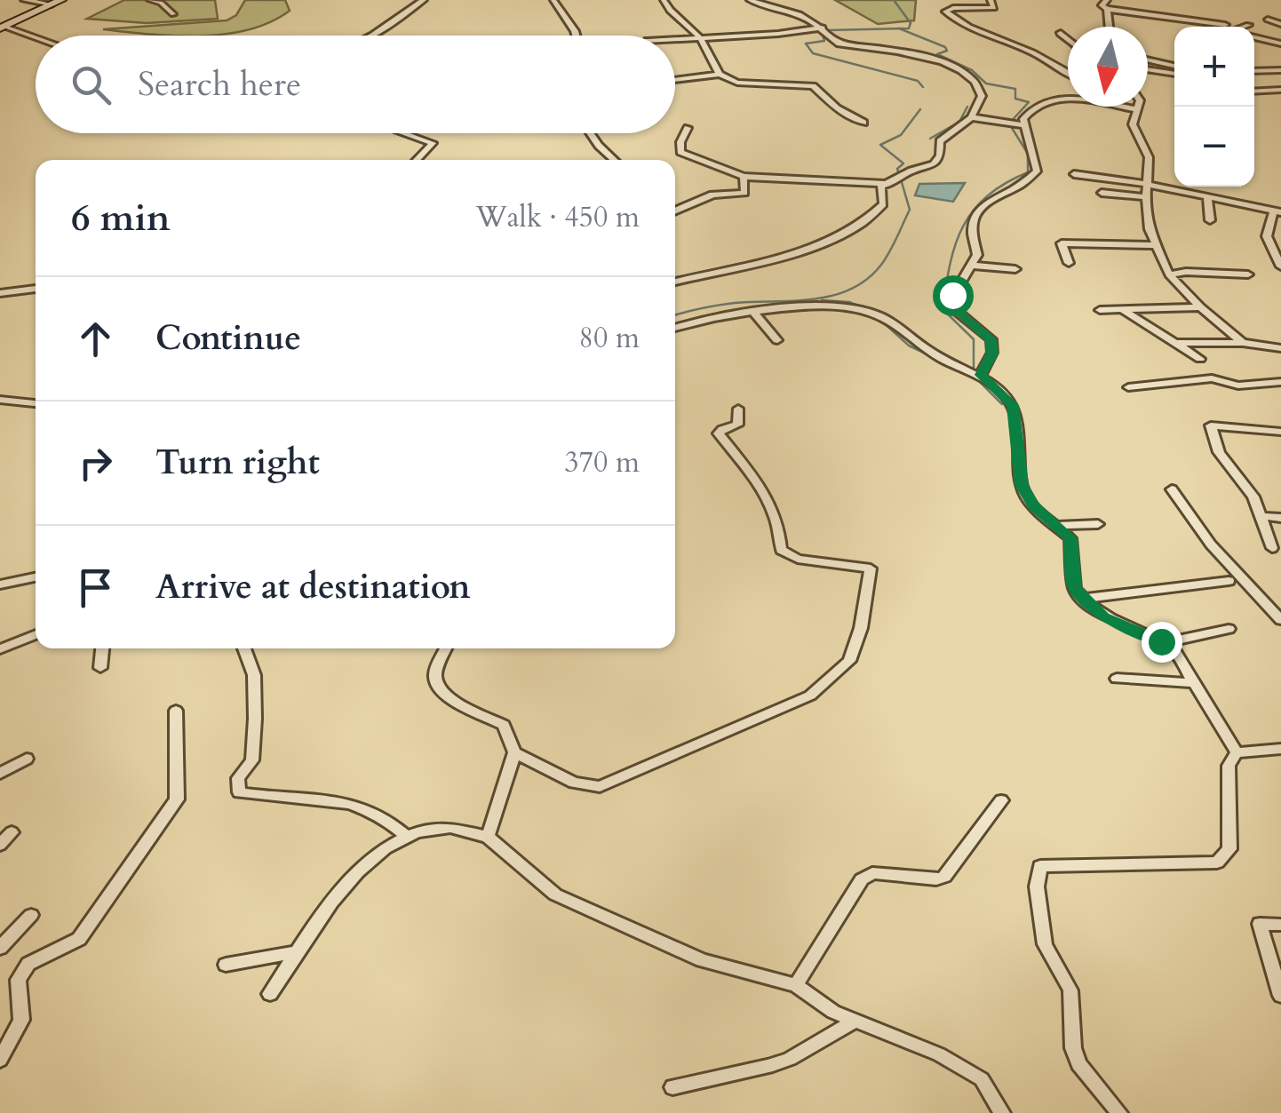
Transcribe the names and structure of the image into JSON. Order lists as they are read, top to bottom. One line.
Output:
{"north":"bottom","page":{"map_buttons":["+","−"],"search":"Search here","heading":["6 min","Walk · 450 m"],"list":[["Continue","80 m"],["Turn right","370 m"],"Arrive at destination"]}}
